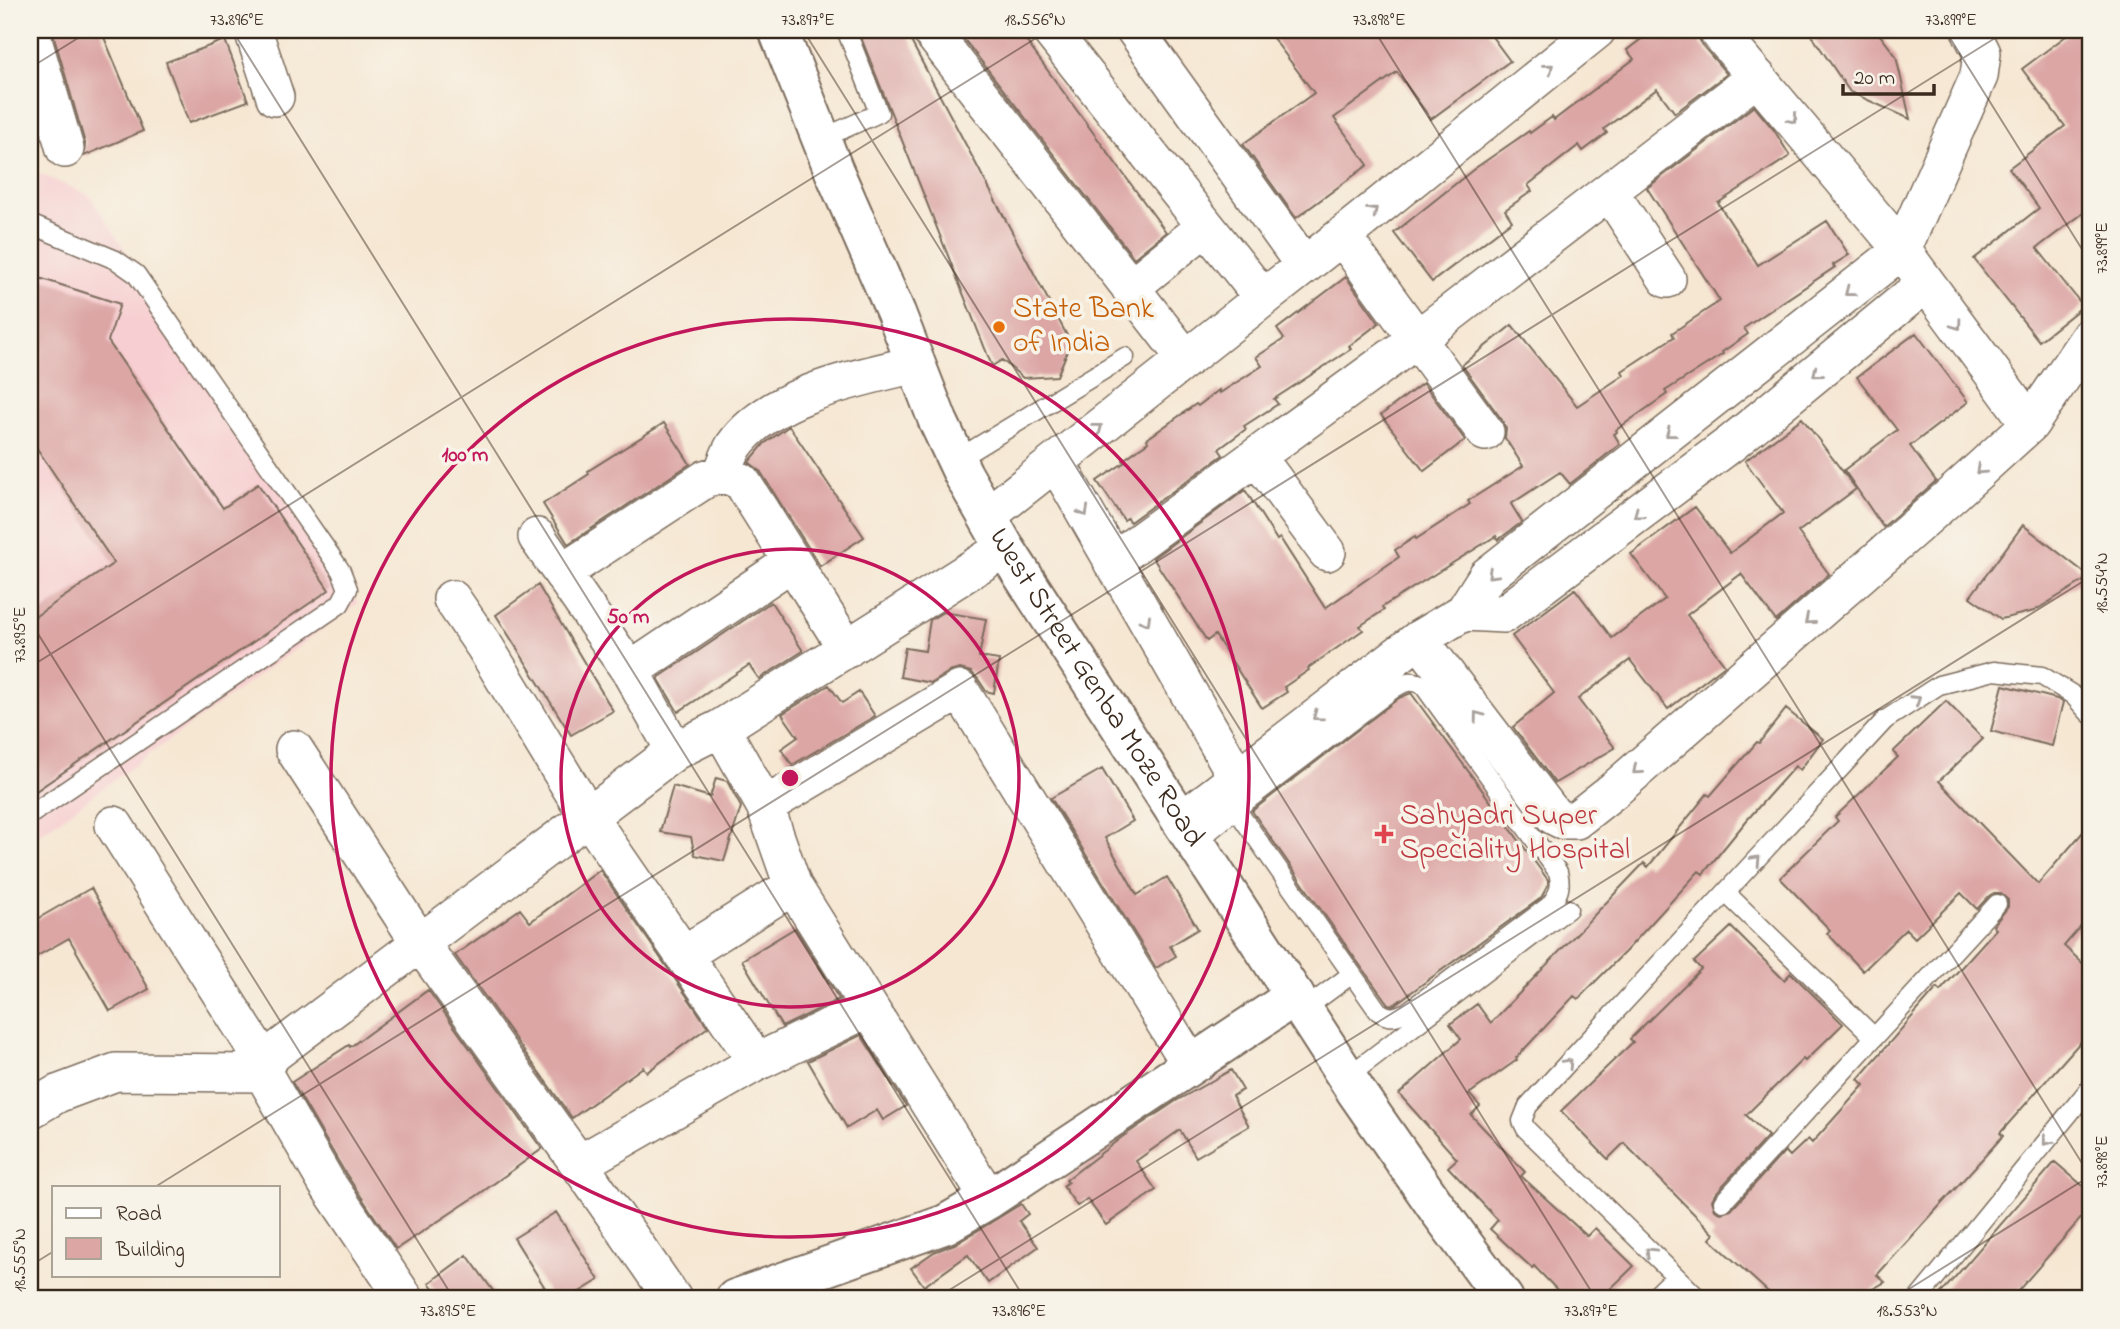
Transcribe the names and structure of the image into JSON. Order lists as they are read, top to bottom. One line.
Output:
{"streets":{"street":["West Street Genba Moze Road"]},"places":{"other":["State Bank of India"],"health":["Sahyadri Super Speciality Hospital"]},"legend":["Road","Building"],"scale_bar":"20 m","coordinates":["73.896°E","73.897°E","18.556°N","73.898°E","73.899°E","18.554°N","73.895°E","18.555°N","18.553°N"],"rings":["100 m","50 m"]}
